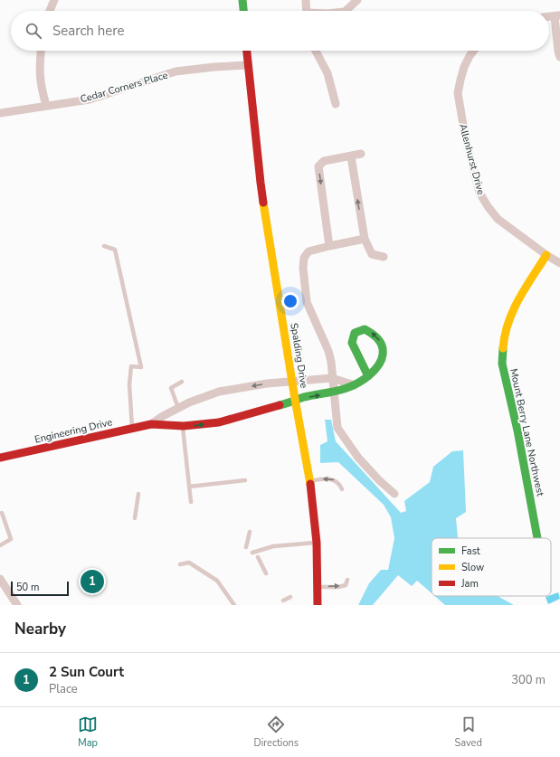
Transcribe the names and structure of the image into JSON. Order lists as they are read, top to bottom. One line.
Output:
{"streets":{"street":["Cedar Corners Place","Allenhurst Drive","Spalding Drive","Engineering Drive","Mount Berry Lane Northwest"]},"crossings":[["Cedar Corners Place","Spalding Drive"],["Allenhurst Drive","Mount Berry Lane Northwest"],["Spalding Drive","Engineering Drive"]],"legend":["Fast","Slow","Jam"],"scale_bar":"50 m","page":{"search":"Search here","pins":"1","scale":"50 m","heading":"Nearby","list":[{"mark":"1","name":"2 Sun Court","note":"Place","value":"300 m"}],"nav":["Map","Directions","Saved"]}}
